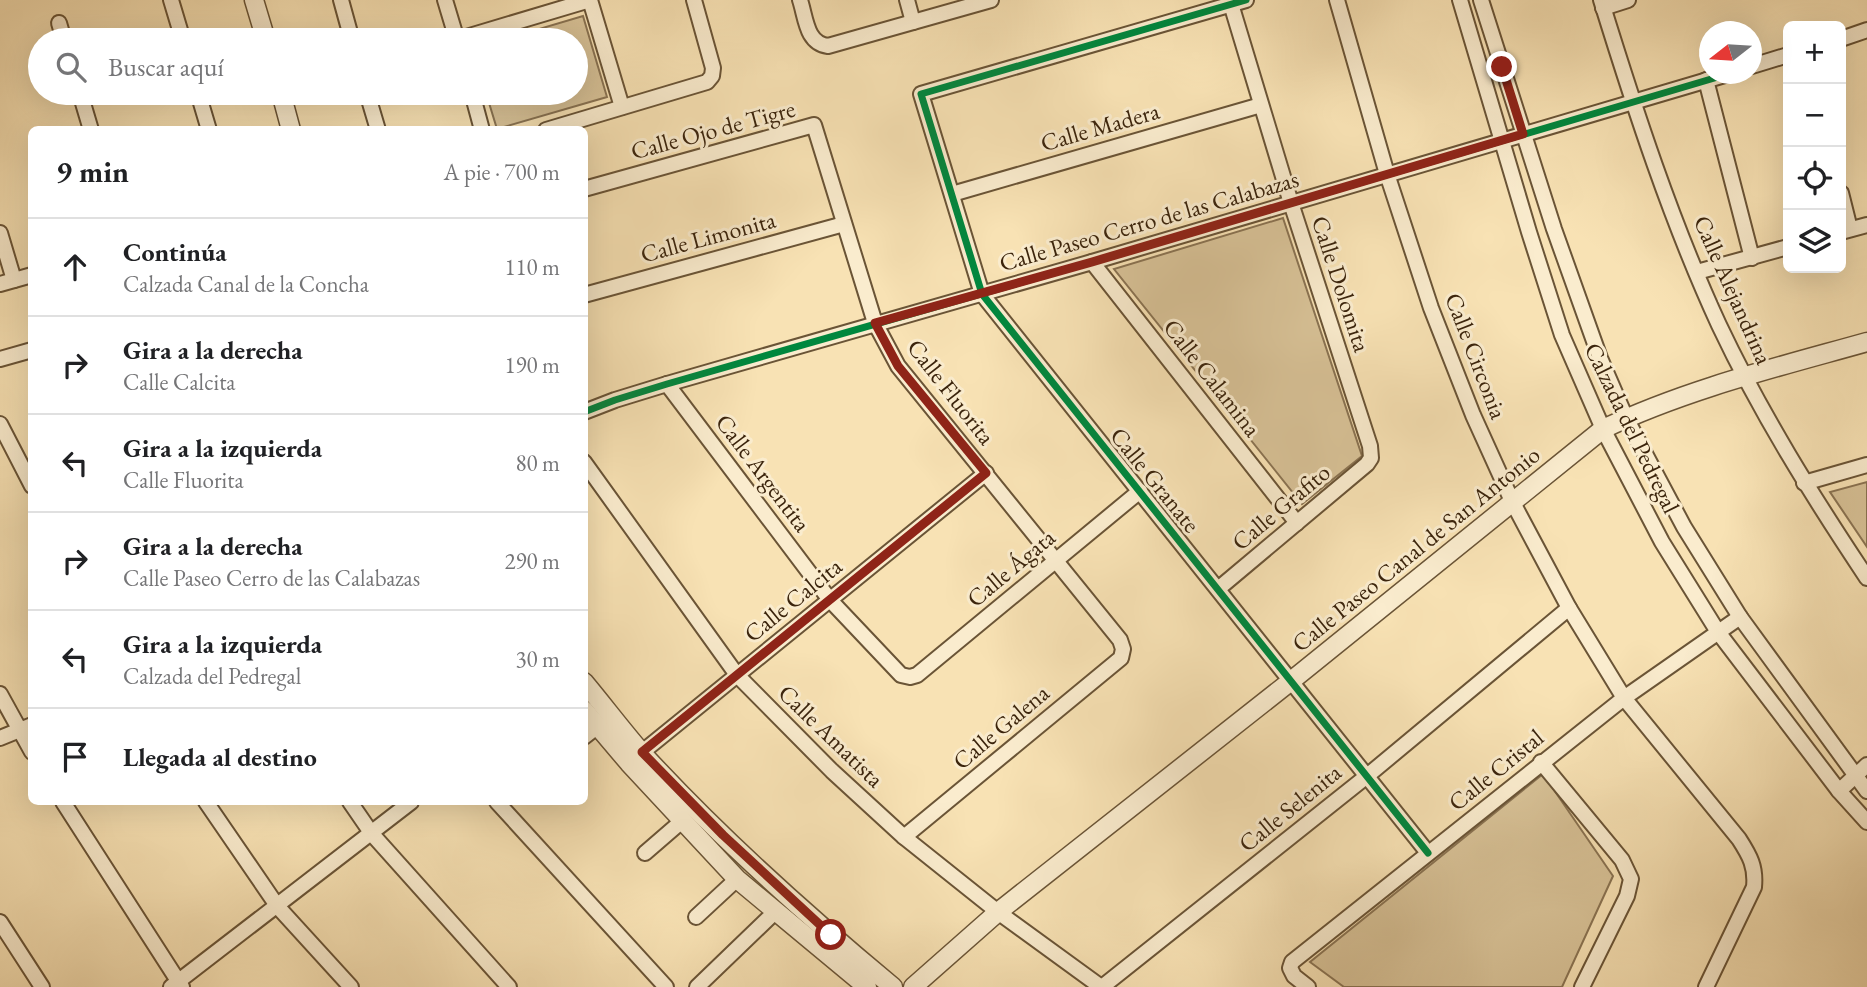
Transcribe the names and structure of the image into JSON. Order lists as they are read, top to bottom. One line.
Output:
{"streets":{"street":["Calle Madera","Calle Ojo de Tigre","Calle Paseo Cerro de las Calabazas","Calle Limonita","Calle Dolomita","Calle Alejandrina","Calle Circonia","Calle Calamina","Calle Fluorita","Calzada del Pedregal","Calle Argentita","Calle Granate","Calle Grafito","Calle Paseo Canal de San Antonio","Calle Ágata","Calle Calcita","Calle Galena","Calle Amatista","Calle Cristal","Calle Selenita"]},"crossings":[["Calle Madera","Calle Dolomita"],["Calle Madera","Calle Granate"],["Calle Ojo de Tigre","Calle Fluorita"],["Calle Paseo Cerro de las Calabazas","Calle Dolomita"],["Calle Paseo Cerro de las Calabazas","Calle Alejandrina"],["Calle Paseo Cerro de las Calabazas","Calle Circonia"],["Calle Paseo Cerro de las Calabazas","Calle Calamina"],["Calle Paseo Cerro de las Calabazas","Calle Fluorita"],["Calle Paseo Cerro de las Calabazas","Calzada del Pedregal"],["Calle Paseo Cerro de las Calabazas","Calle Argentita"],["Calle Paseo Cerro de las Calabazas","Calle Granate"],["Calle Limonita","Calle Fluorita"],["Calle Dolomita","Calle Granate"],["Calle Dolomita","Calle Grafito"],["Calle Alejandrina","Calle Paseo Canal de San Antonio"],["Calle Circonia","Calle Paseo Canal de San Antonio"],["Calle Circonia","Calle Cristal"],["Calle Circonia","Calle Selenita"],["Calle Calamina","Calle Grafito"],["Calle Fluorita","Calle Ágata"],["Calle Fluorita","Calle Calcita"],["Calle Fluorita","Calle Galena"],["Calzada del Pedregal","Calle Paseo Canal de San Antonio"],["Calzada del Pedregal","Calle Cristal"],["Calle Argentita","Calle Ágata"],["Calle Argentita","Calle Calcita"],["Calle Granate","Calle Grafito"],["Calle Granate","Calle Paseo Canal de San Antonio"],["Calle Granate","Calle Ágata"],["Calle Granate","Calle Cristal"],["Calle Granate","Calle Selenita"],["Calle Paseo Canal de San Antonio","Calle Amatista"],["Calle Calcita","Calle Amatista"],["Calle Galena","Calle Amatista"],["Calle Amatista","Calle Selenita"]],"north":"left","page":{"map_buttons":["+","−"],"search":"Buscar aquí","heading":["9 min","A pie · 700 m"],"list":[["Continúa","Calzada Canal de la Concha","110 m"],["Gira a la derecha","Calle Calcita","190 m"],["Gira a la izquierda","Calle Fluorita","80 m"],["Gira a la derecha","Calle Paseo Cerro de las Calabazas","290 m"],["Gira a la izquierda","Calzada del Pedregal","30 m"],"Llegada al destino"]}}
